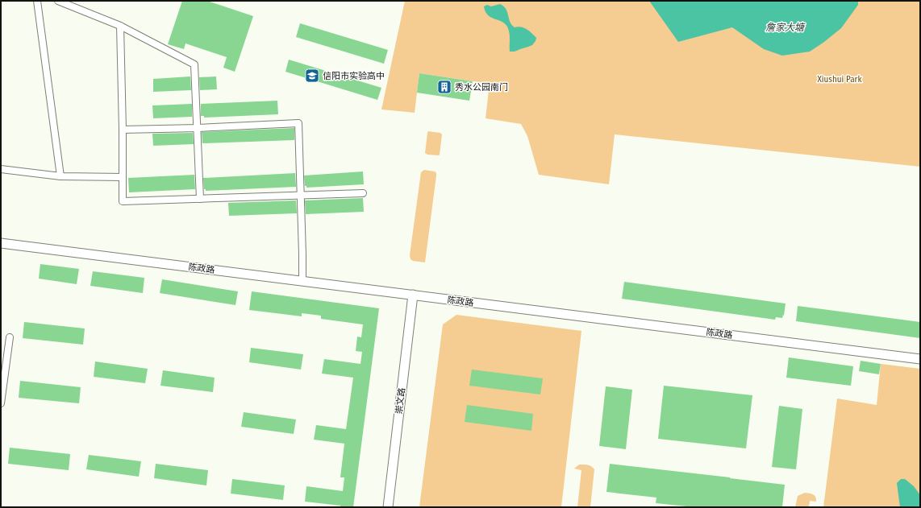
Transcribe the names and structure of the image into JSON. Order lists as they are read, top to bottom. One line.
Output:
{"streets":{"street":["陈政路","崇文路"]},"crossings":[["陈政路","崇文路"]],"water":["詹家大塘"],"parks":["Xiushui Park"],"places":{"school or university":["信阳市实验高中"],"building":["秀水公园南门"]}}
